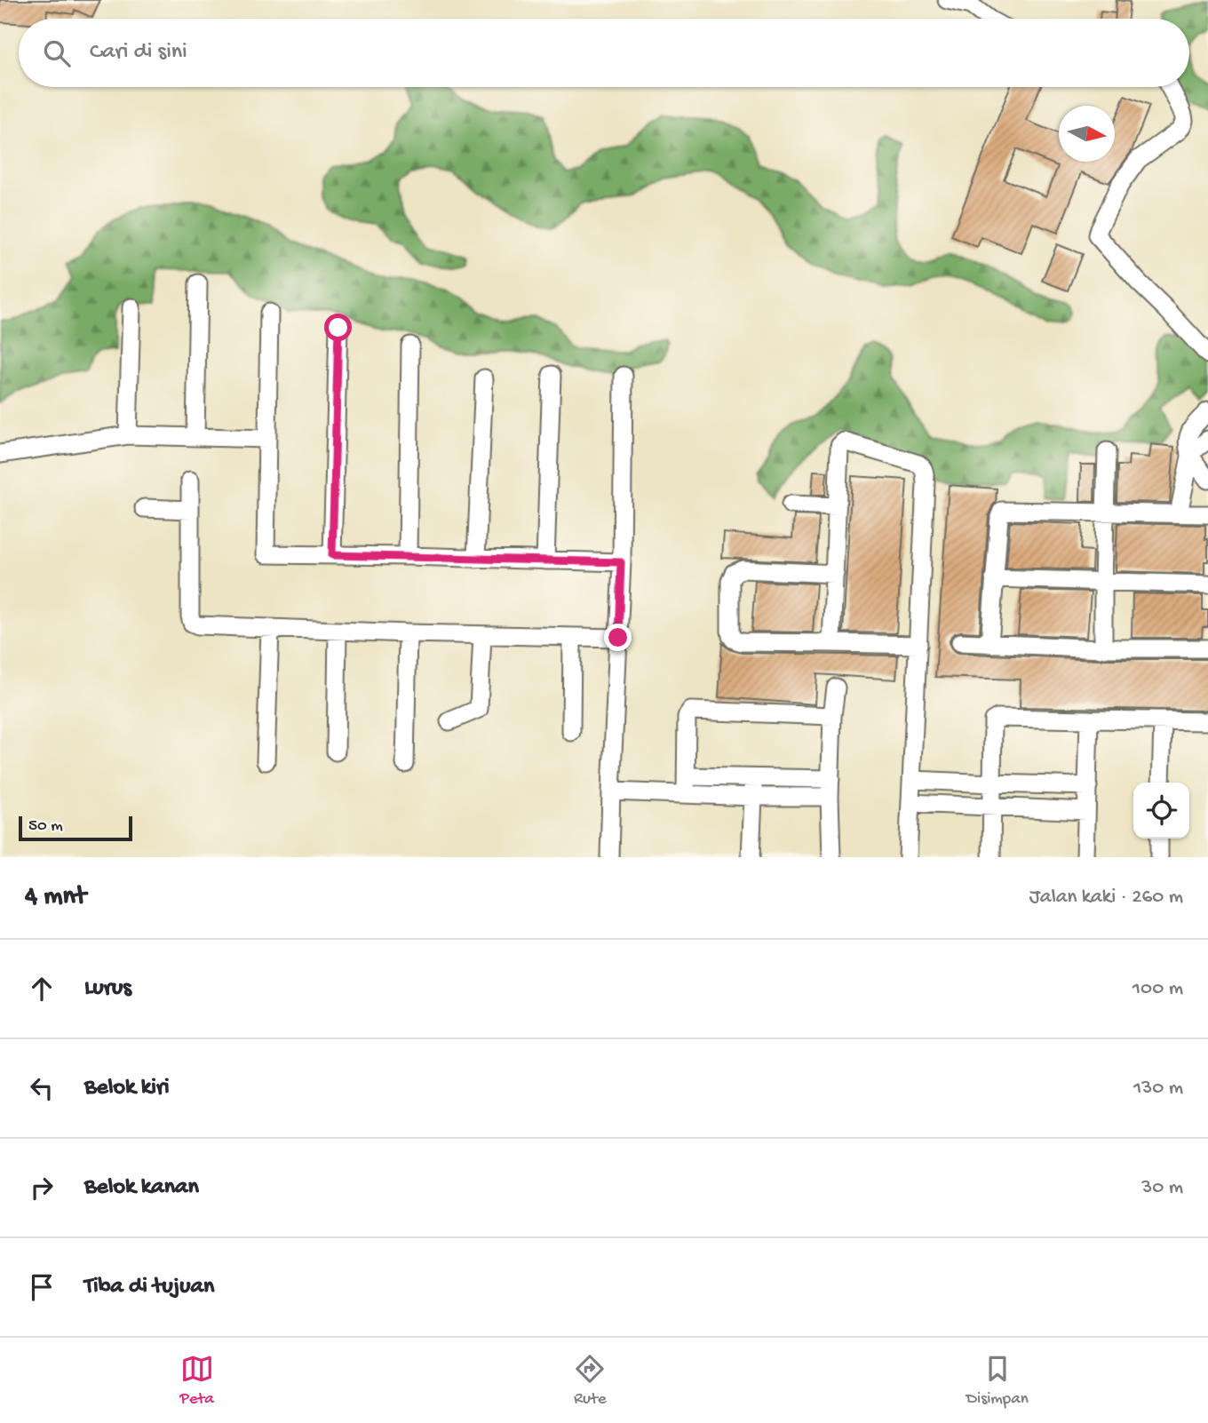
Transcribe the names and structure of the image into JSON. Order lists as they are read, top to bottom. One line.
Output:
{"scale_bar":"50 m","north":"right","page":{"search":"Cari di sini","scale":"50 m","heading":["4 mnt","Jalan kaki · 260 m"],"list":[["Lurus","100 m"],["Belok kiri","130 m"],["Belok kanan","30 m"],"Tiba di tujuan"],"nav":["Peta","Rute","Disimpan"]}}
